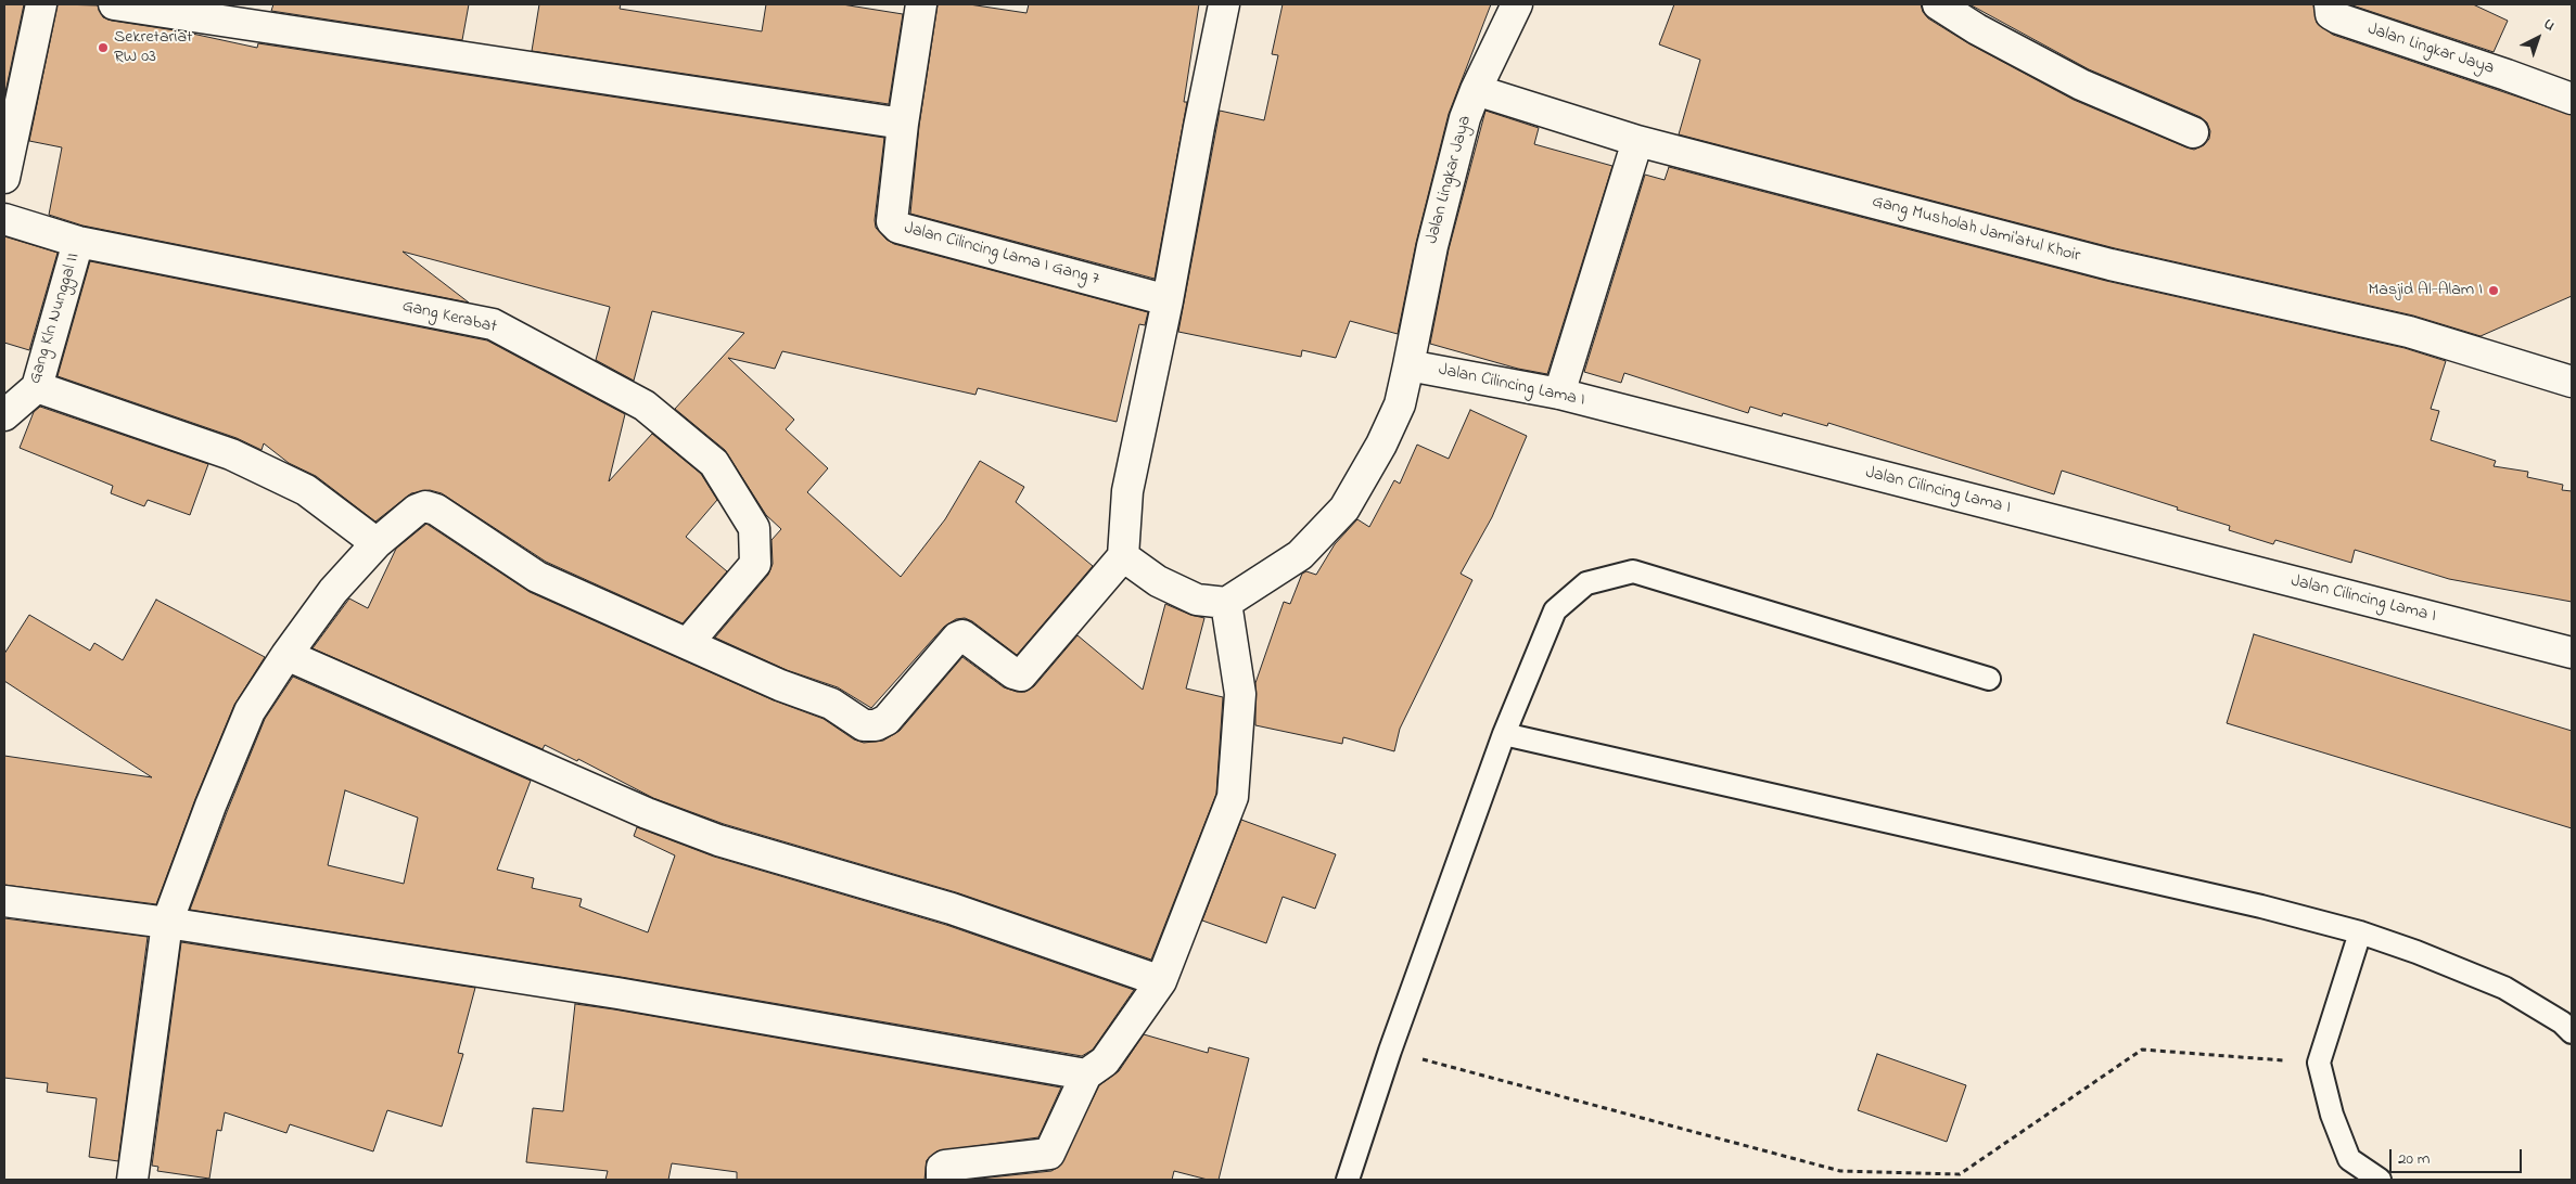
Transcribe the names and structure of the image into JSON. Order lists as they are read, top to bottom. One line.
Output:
{"streets":{"street":["Jalan Lingkar Jaya","Gang Musholah Jami'atul Khoir","Jalan Cilincing Lama I Gang 7","Gang Kerabat","Gang Kln Nunggal II","Jalan Cilincing Lama I"]},"crossings":[["Jalan Lingkar Jaya","Gang Musholah Jami'atul Khoir"],["Jalan Lingkar Jaya","Jalan Cilincing Lama I"],["Gang Kerabat","Gang Kln Nunggal II"]],"places":["Sekretariat RW 03","Masjid Al-Alam I"],"scale_bar":"20 m","north":"top right"}
